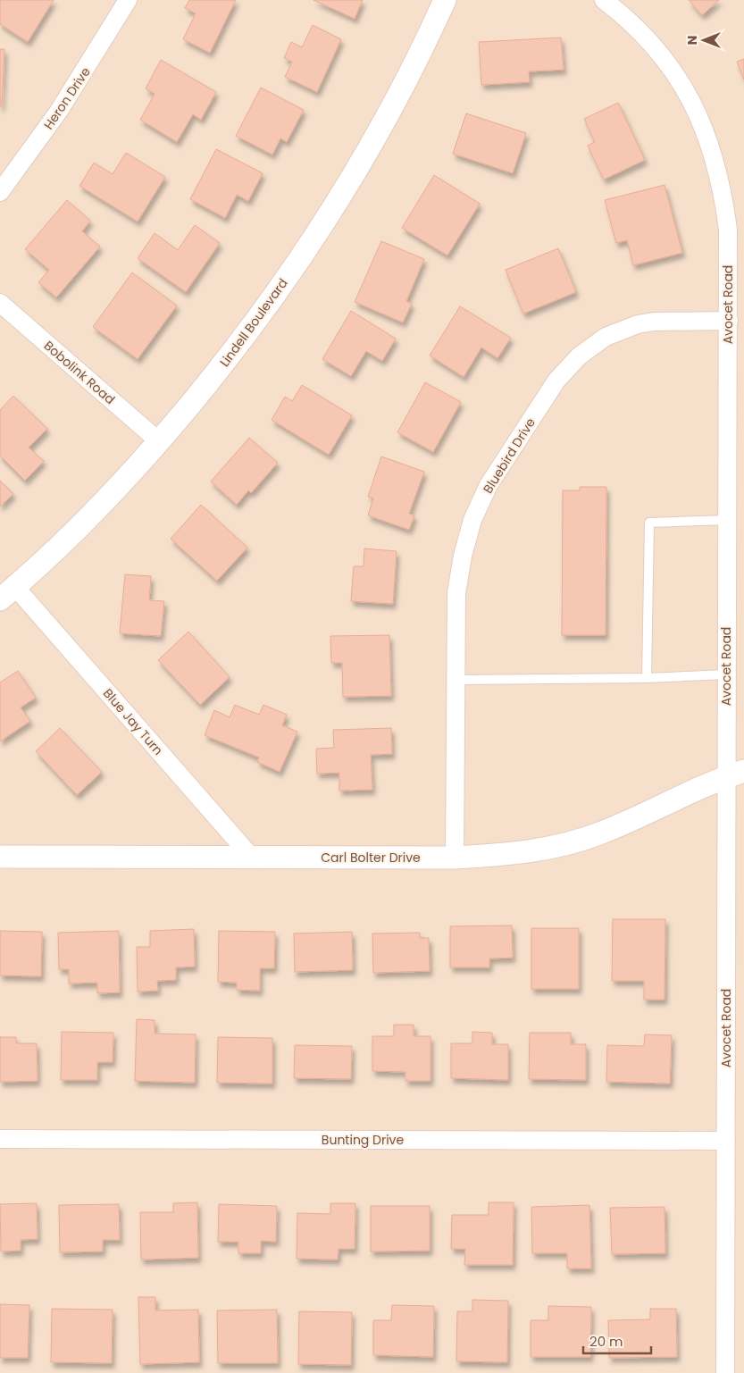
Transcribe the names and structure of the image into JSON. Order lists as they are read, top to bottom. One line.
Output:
{"streets":{"street":["Heron Drive","Avocet Road","Lindell Boulevard","Bobolink Road","Bluebird Drive","Blue Jay Turn","Carl Bolter Drive","Bunting Drive"]},"crossings":[["Avocet Road","Bluebird Drive"],["Avocet Road","Carl Bolter Drive"],["Avocet Road","Bunting Drive"],["Lindell Boulevard","Bobolink Road"],["Lindell Boulevard","Blue Jay Turn"],["Bluebird Drive","Carl Bolter Drive"],["Blue Jay Turn","Carl Bolter Drive"]],"scale_bar":"20 m","north":"left"}
